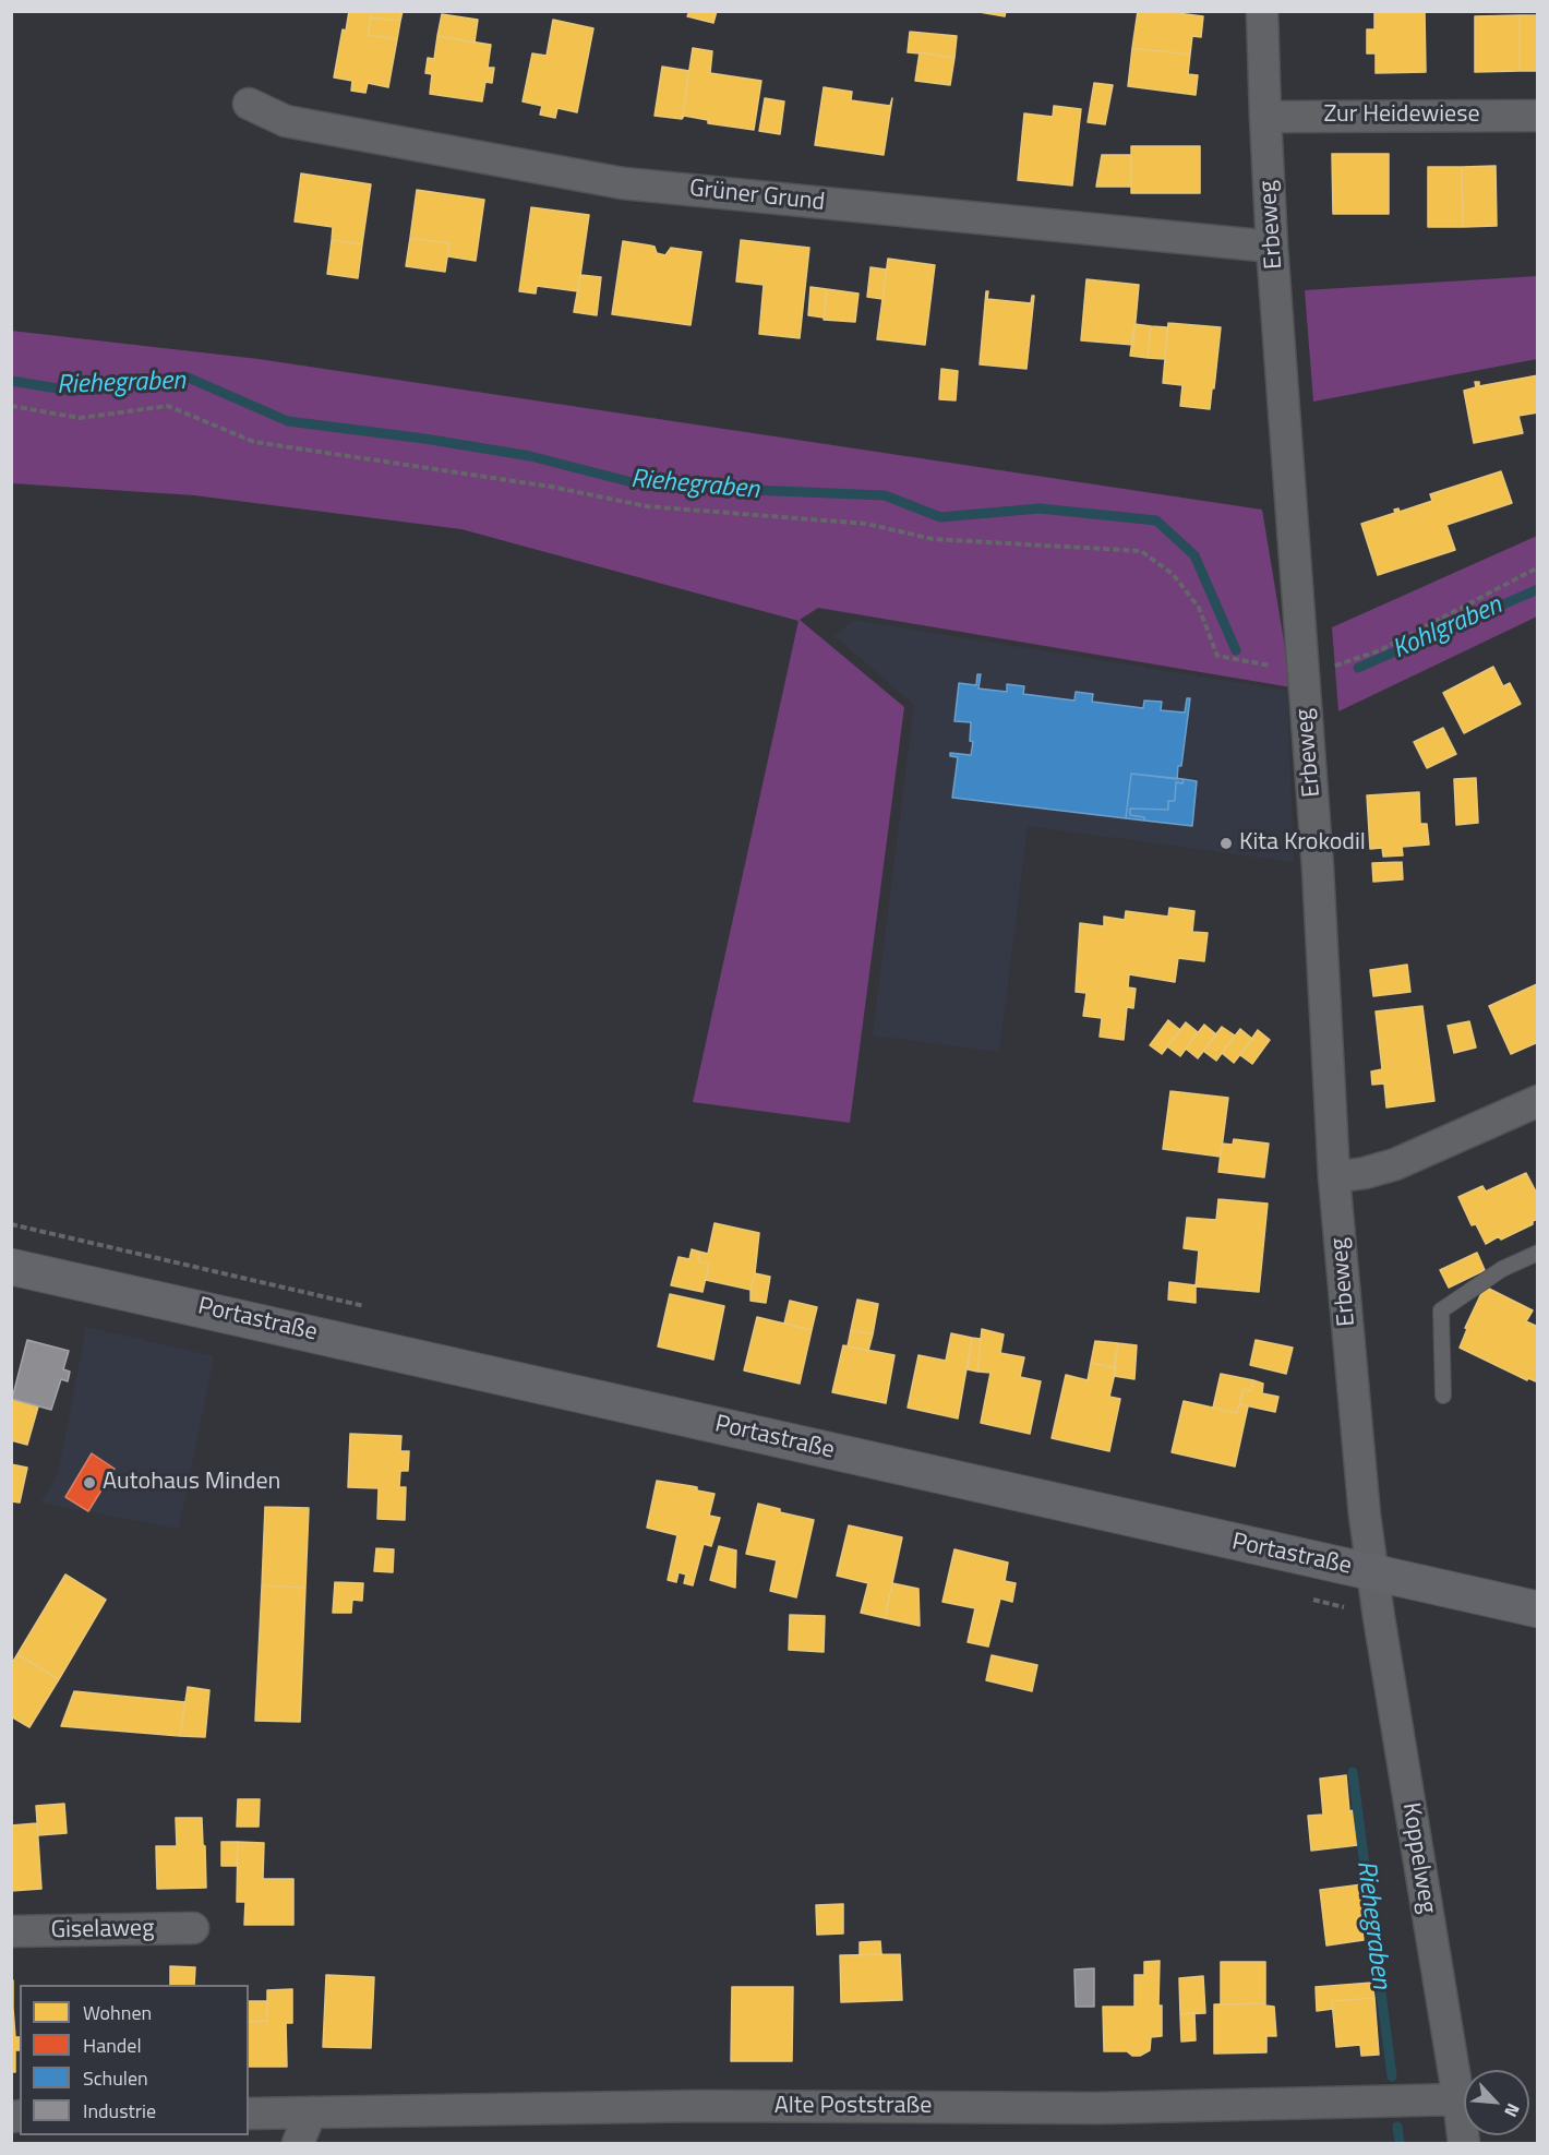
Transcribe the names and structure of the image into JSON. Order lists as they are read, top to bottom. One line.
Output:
{"streets":{"main road":["Portastraße"],"street":["Zur Heidewiese","Grüner Grund","Erbeweg","Koppelweg","Giselaweg","Alte Poststraße"]},"crossings":[["Zur Heidewiese","Erbeweg"],["Grüner Grund","Erbeweg"],["Erbeweg","Portastraße"],["Erbeweg","Koppelweg"],["Portastraße","Koppelweg"],["Koppelweg","Alte Poststraße"]],"water":["Riehegraben","Kohlgraben"],"places":["Kita Krokodil","Autohaus Minden"],"legend":["Wohnen","Handel","Schulen","Industrie"],"north":"bottom right"}
